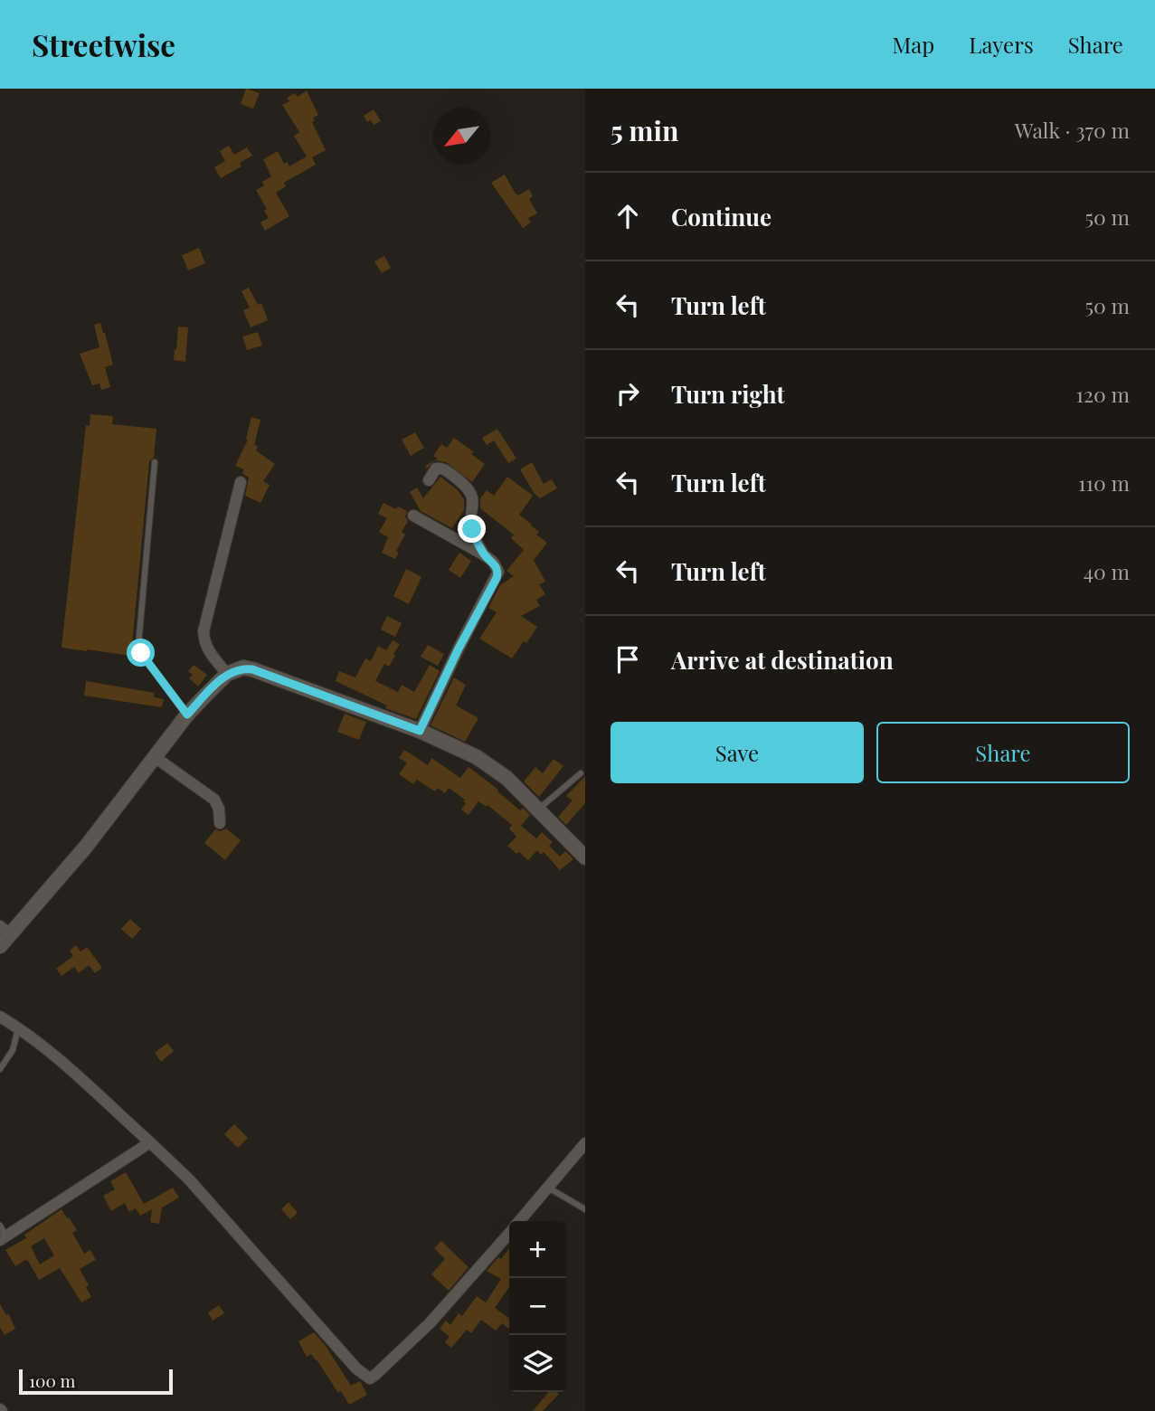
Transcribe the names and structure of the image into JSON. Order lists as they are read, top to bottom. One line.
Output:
{"scale_bar":"100 m","north":"bottom left","page":{"header":"Streetwise","nav":["Map","Layers","Share"],"heading":["5 min","Walk · 370 m"],"list":[["Continue","50 m"],["Turn left","50 m"],["Turn right","120 m"],["Turn left","110 m"],["Turn left","40 m"],"Arrive at destination"],"buttons":["Save","Share"],"map_buttons":["+","−"],"scale":"100 m"}}
